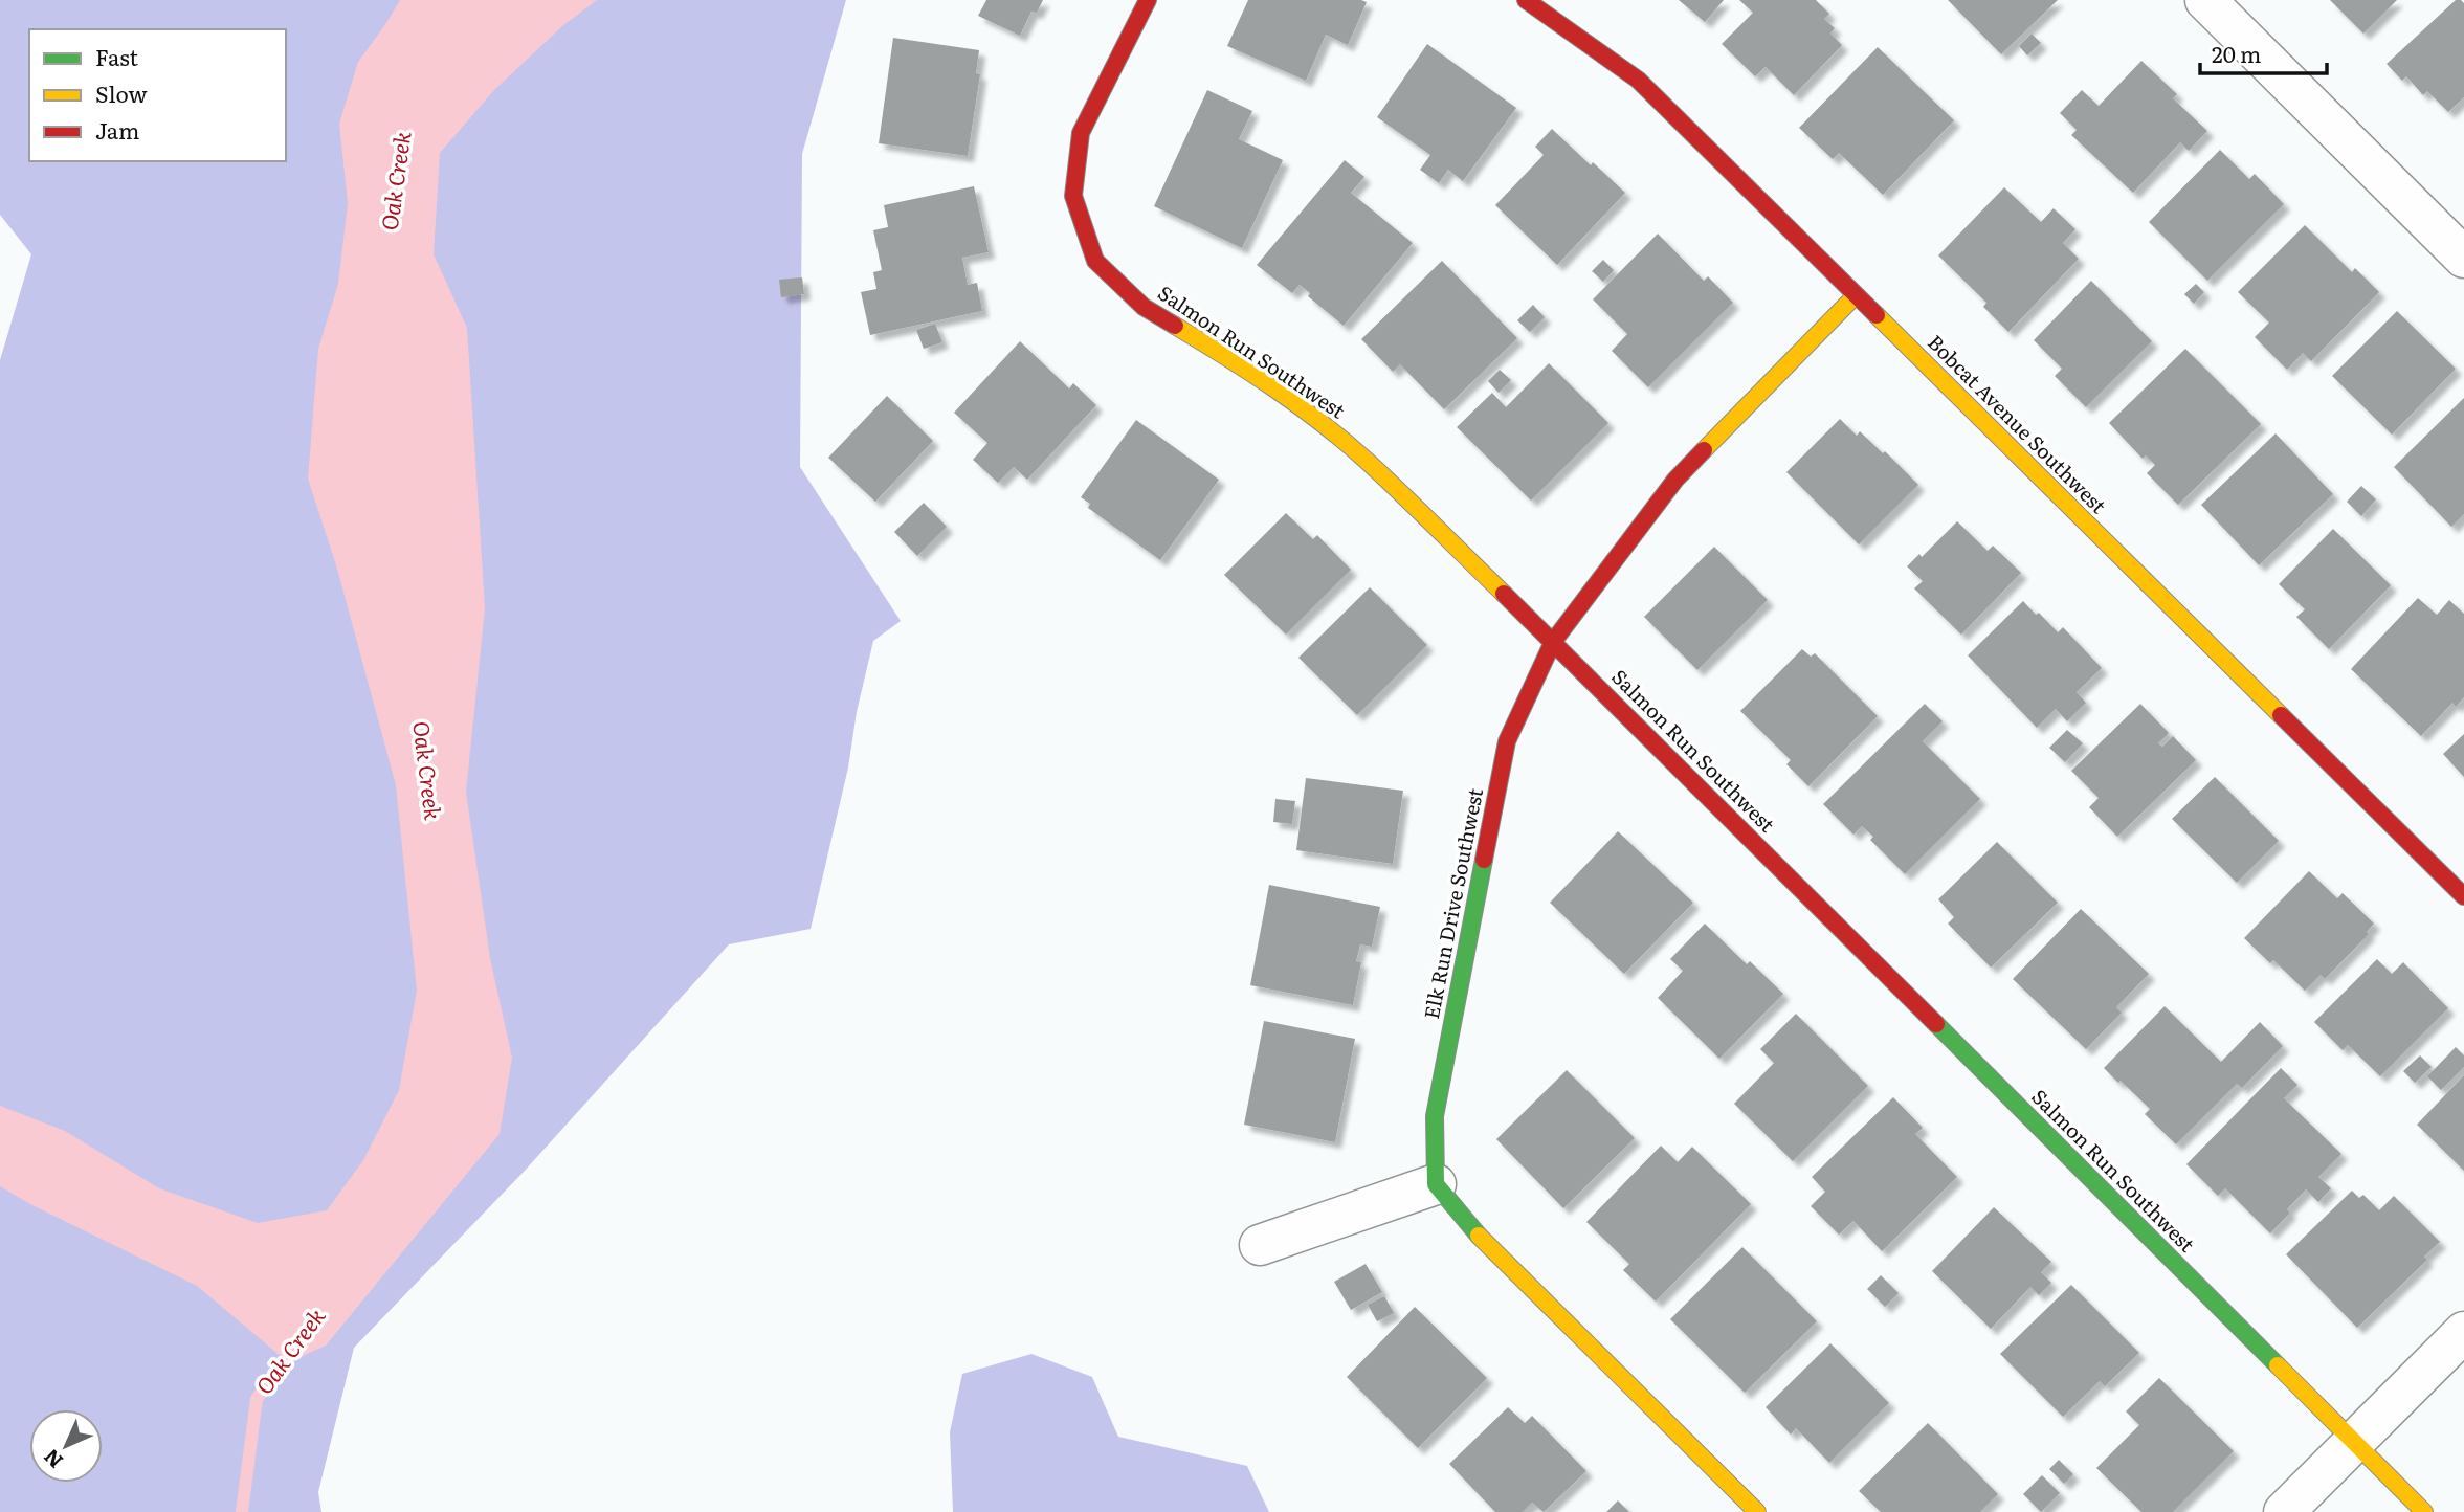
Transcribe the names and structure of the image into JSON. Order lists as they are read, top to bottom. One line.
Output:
{"streets":{"street":["Salmon Run Southwest","Bobcat Avenue Southwest","Elk Run Drive Southwest"]},"crossings":[["Salmon Run Southwest","Elk Run Drive Southwest"],["Bobcat Avenue Southwest","Elk Run Drive Southwest"]],"water":["Oak Creek"],"legend":["Fast","Slow","Jam"],"scale_bar":"20 m","north":"bottom left"}
